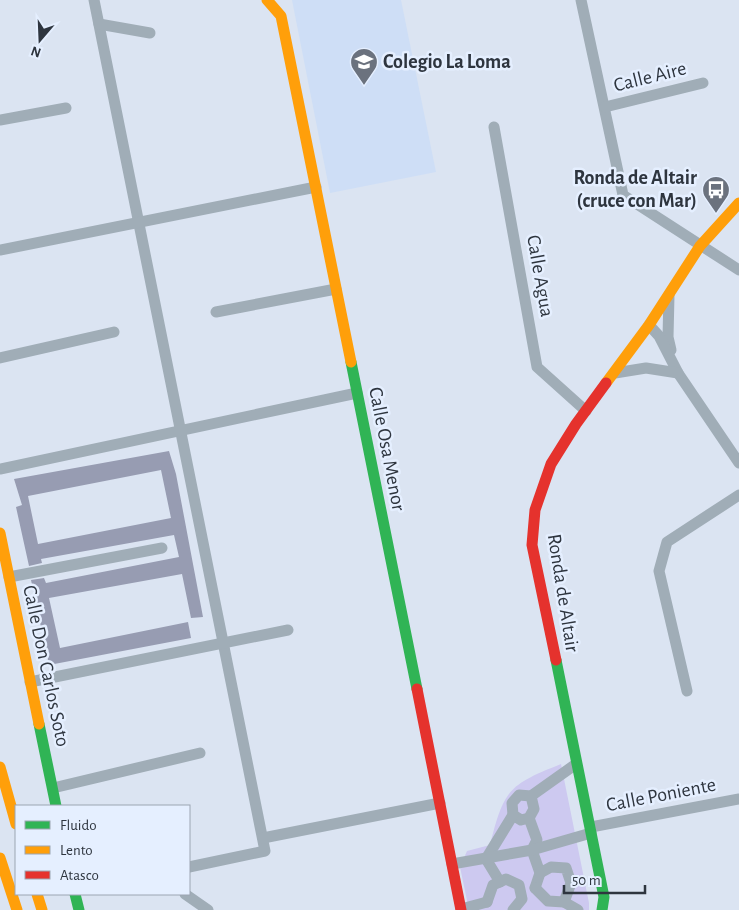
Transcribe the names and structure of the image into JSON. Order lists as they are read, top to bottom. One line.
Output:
{"streets":{"street":["Calle Aire","Calle Agua","Calle Osa Menor","Ronda de Altair","Calle Don Carlos Soto","Calle Poniente"]},"crossings":[["Calle Aire","Ronda de Altair"],["Calle Agua","Ronda de Altair"],["Calle Osa Menor","Calle Poniente"],["Ronda de Altair","Calle Poniente"]],"places":{"school or university":["Colegio La Loma"],"bus stop":["Ronda de Altair (cruce con Mar)"]},"legend":["Fluido","Lento","Atasco"],"scale_bar":"50 m","north":"bottom"}
